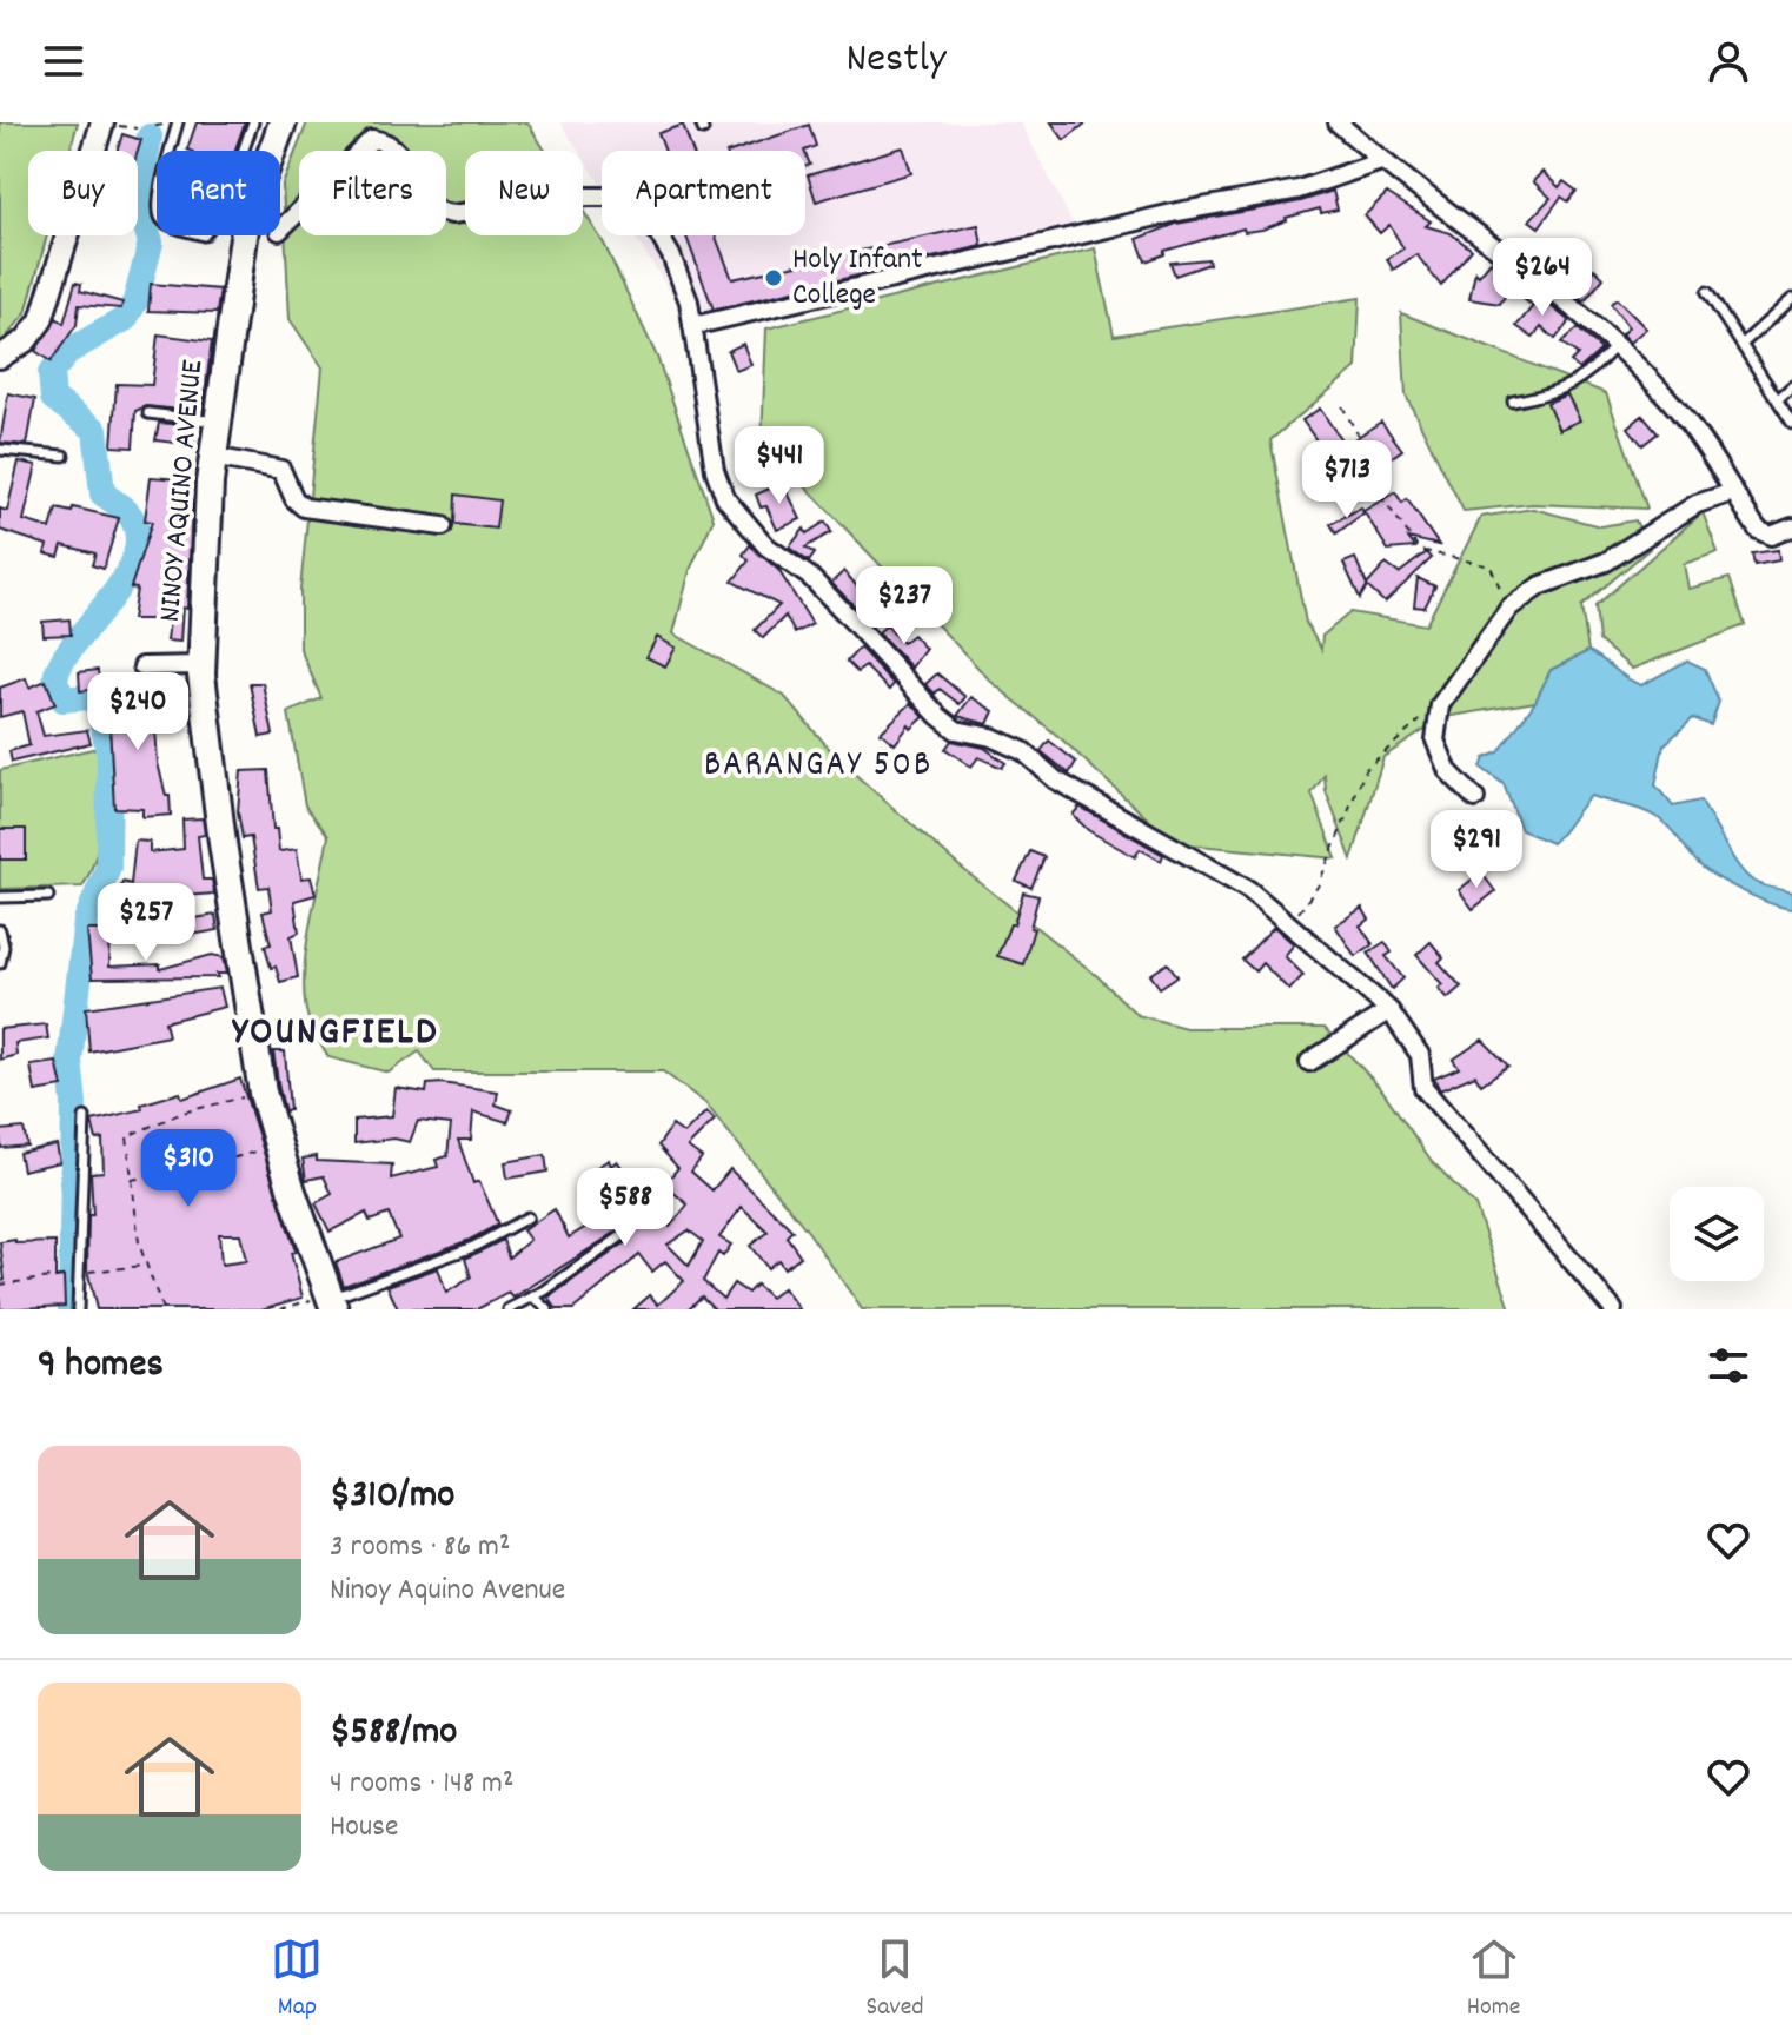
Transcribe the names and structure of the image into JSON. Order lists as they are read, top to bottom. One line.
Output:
{"streets":{"main road":["NINOY AQUINO AVENUE"]},"districts":["BARANGAY 50B","YOUNGFIELD"],"places":["Holy Infant College"],"page":{"header":"Nestly","chip":["Buy","Rent","Filters","New","Apartment"],"price":["$264","$441","$713","$237","$240","$291","$257","$310","$588"],"heading":"9 homes","list":[{"name":"$310/mo","note":"3 rooms · 86 m² · Ninoy Aquino Avenue"},{"name":"$588/mo","note":"4 rooms · 148 m² · House"}],"tabs":["Map","Saved","Home"]}}
